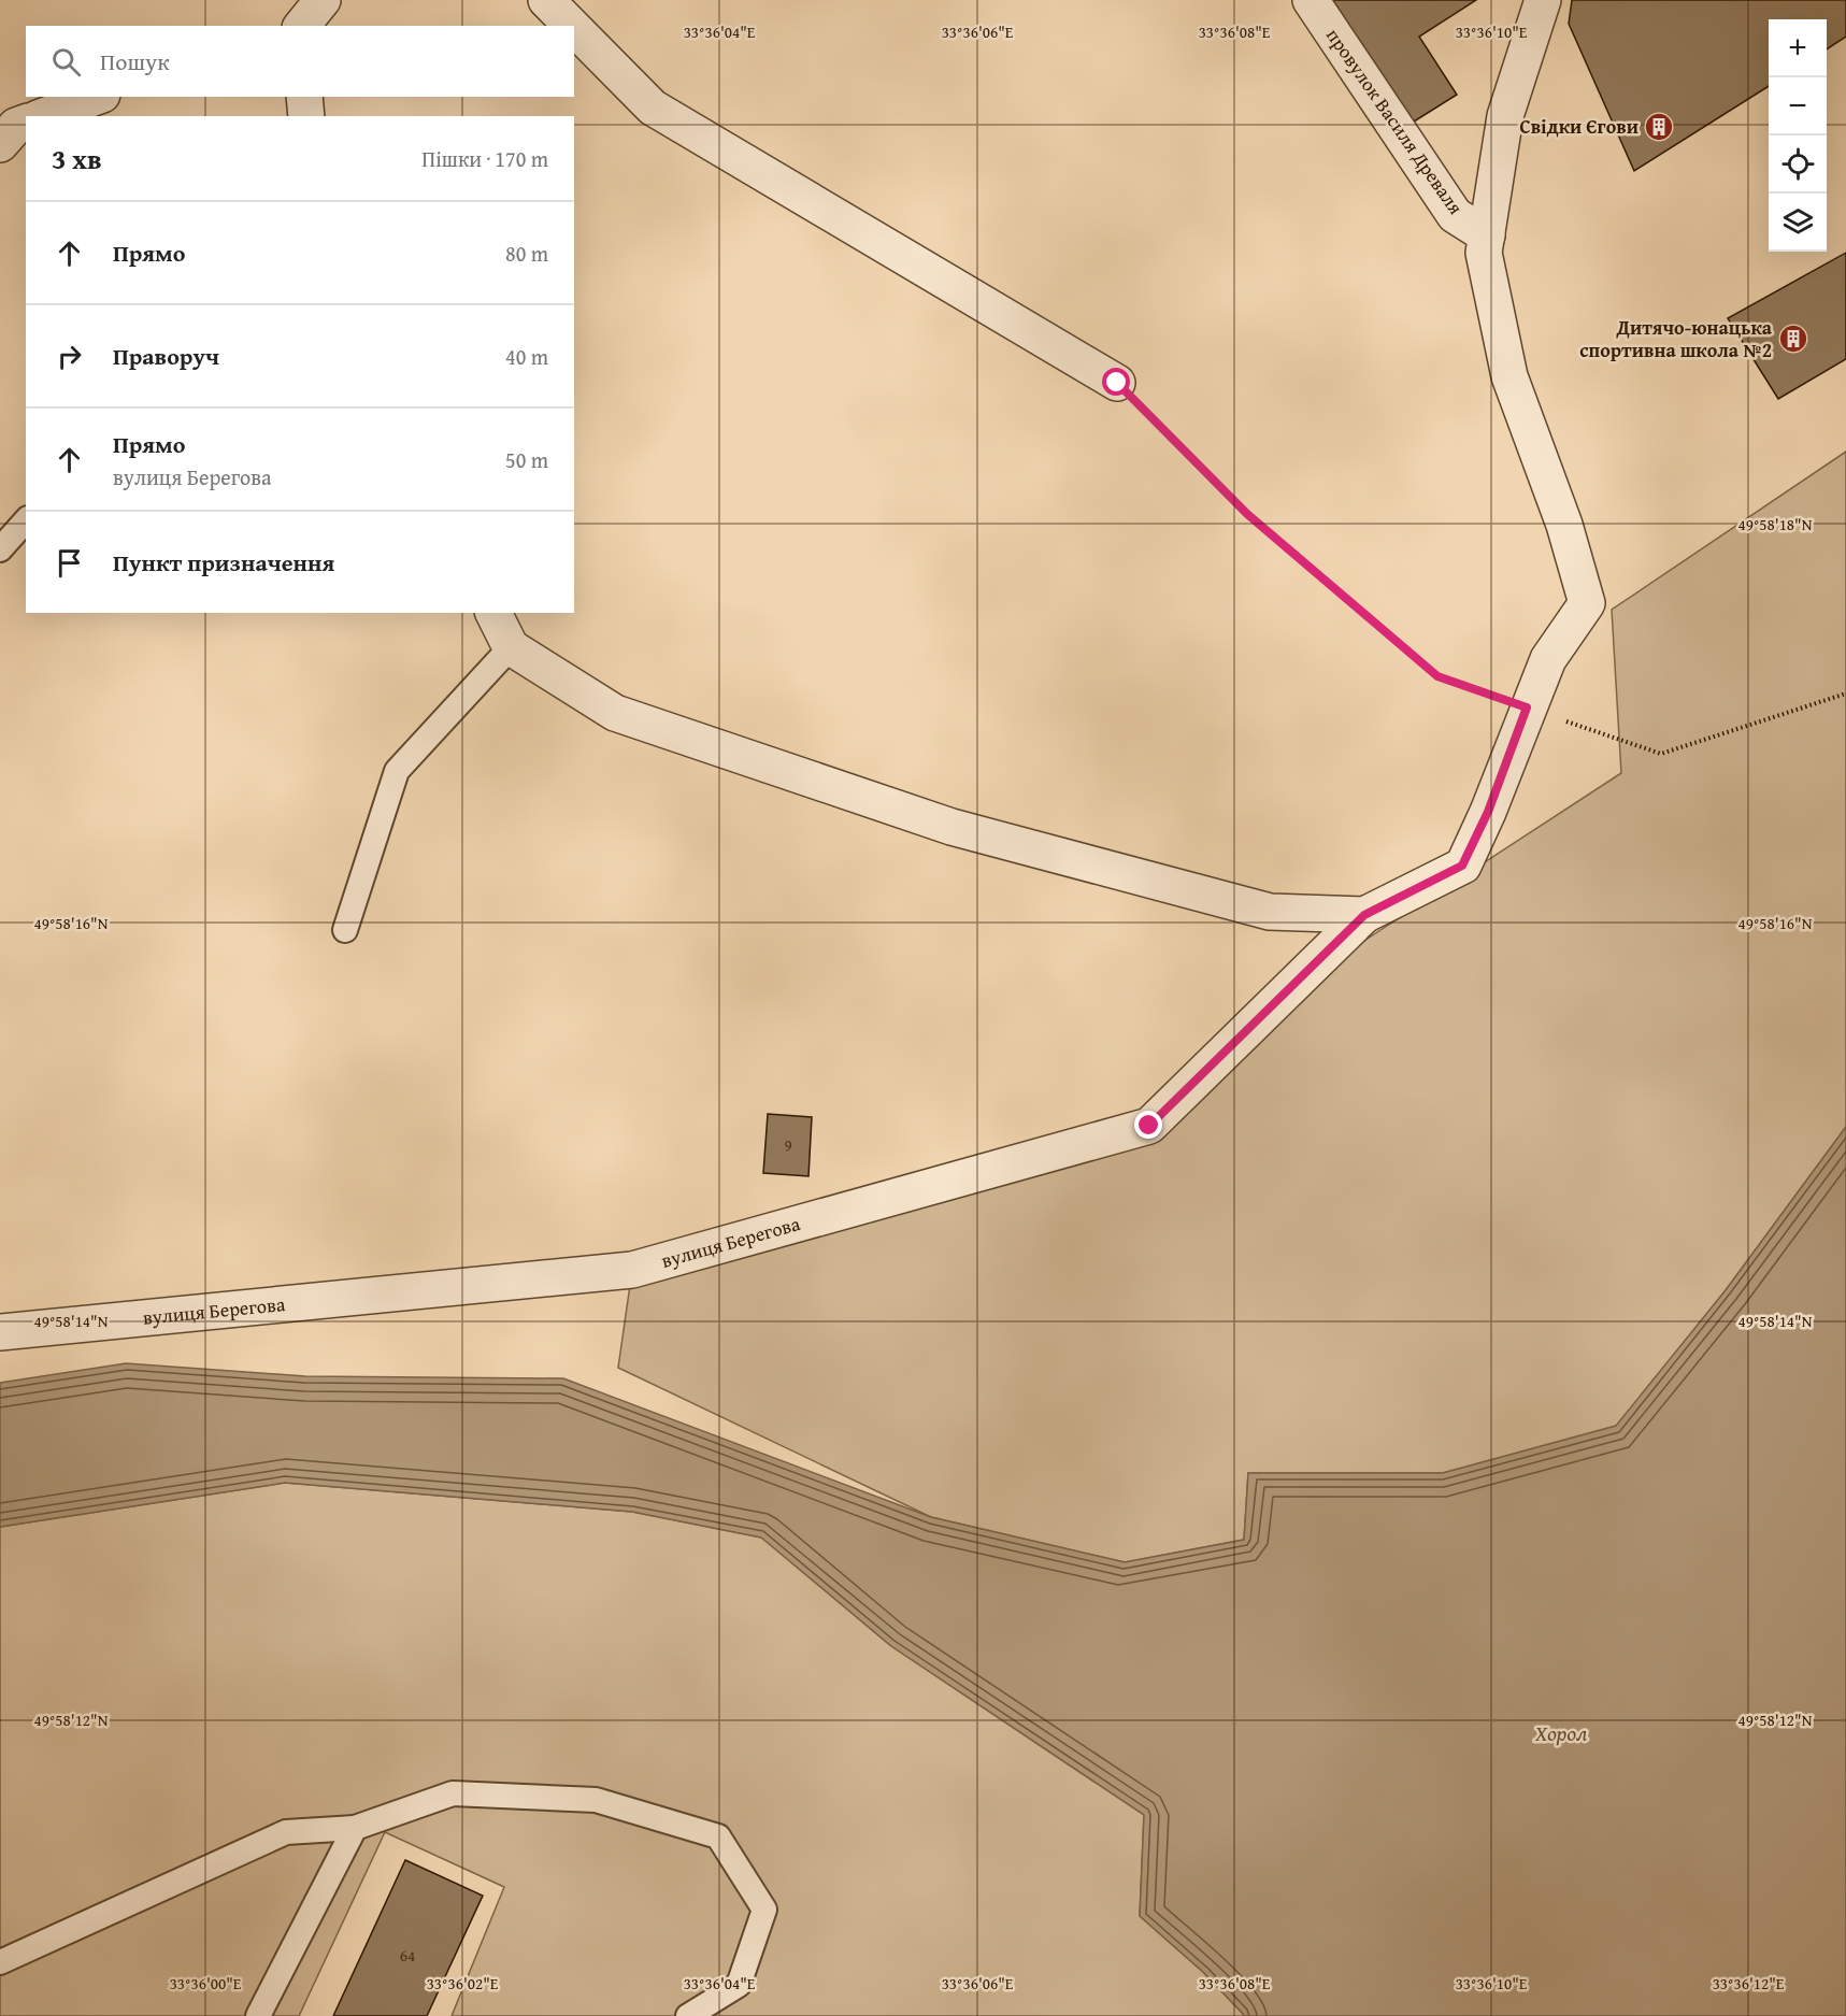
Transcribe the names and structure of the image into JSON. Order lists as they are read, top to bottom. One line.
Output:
{"streets":{"street":["провулок Василя Древаля","вулиця Берегова"]},"water":["Хорол"],"places":{"building":["Свідки Єгови","Дитячо-юнацька спортивна школа №2"]},"house_numbers":["9","64"],"page":{"map_buttons":["+","−"],"search":"Пошук","heading":["3 хв","Пішки · 170 m"],"list":[["Прямо","80 m"],["Праворуч","40 m"],["Прямо","вулиця Берегова","50 m"],"Пункт призначення"]},"coordinates":["33°36'04\"E","33°36'06\"E","33°36'08\"E","33°36'10\"E","49°58'18\"N","49°58'16\"N","49°58'14\"N","49°58'12\"N","33°36'00\"E","33°36'02\"E","33°36'12\"E"]}
